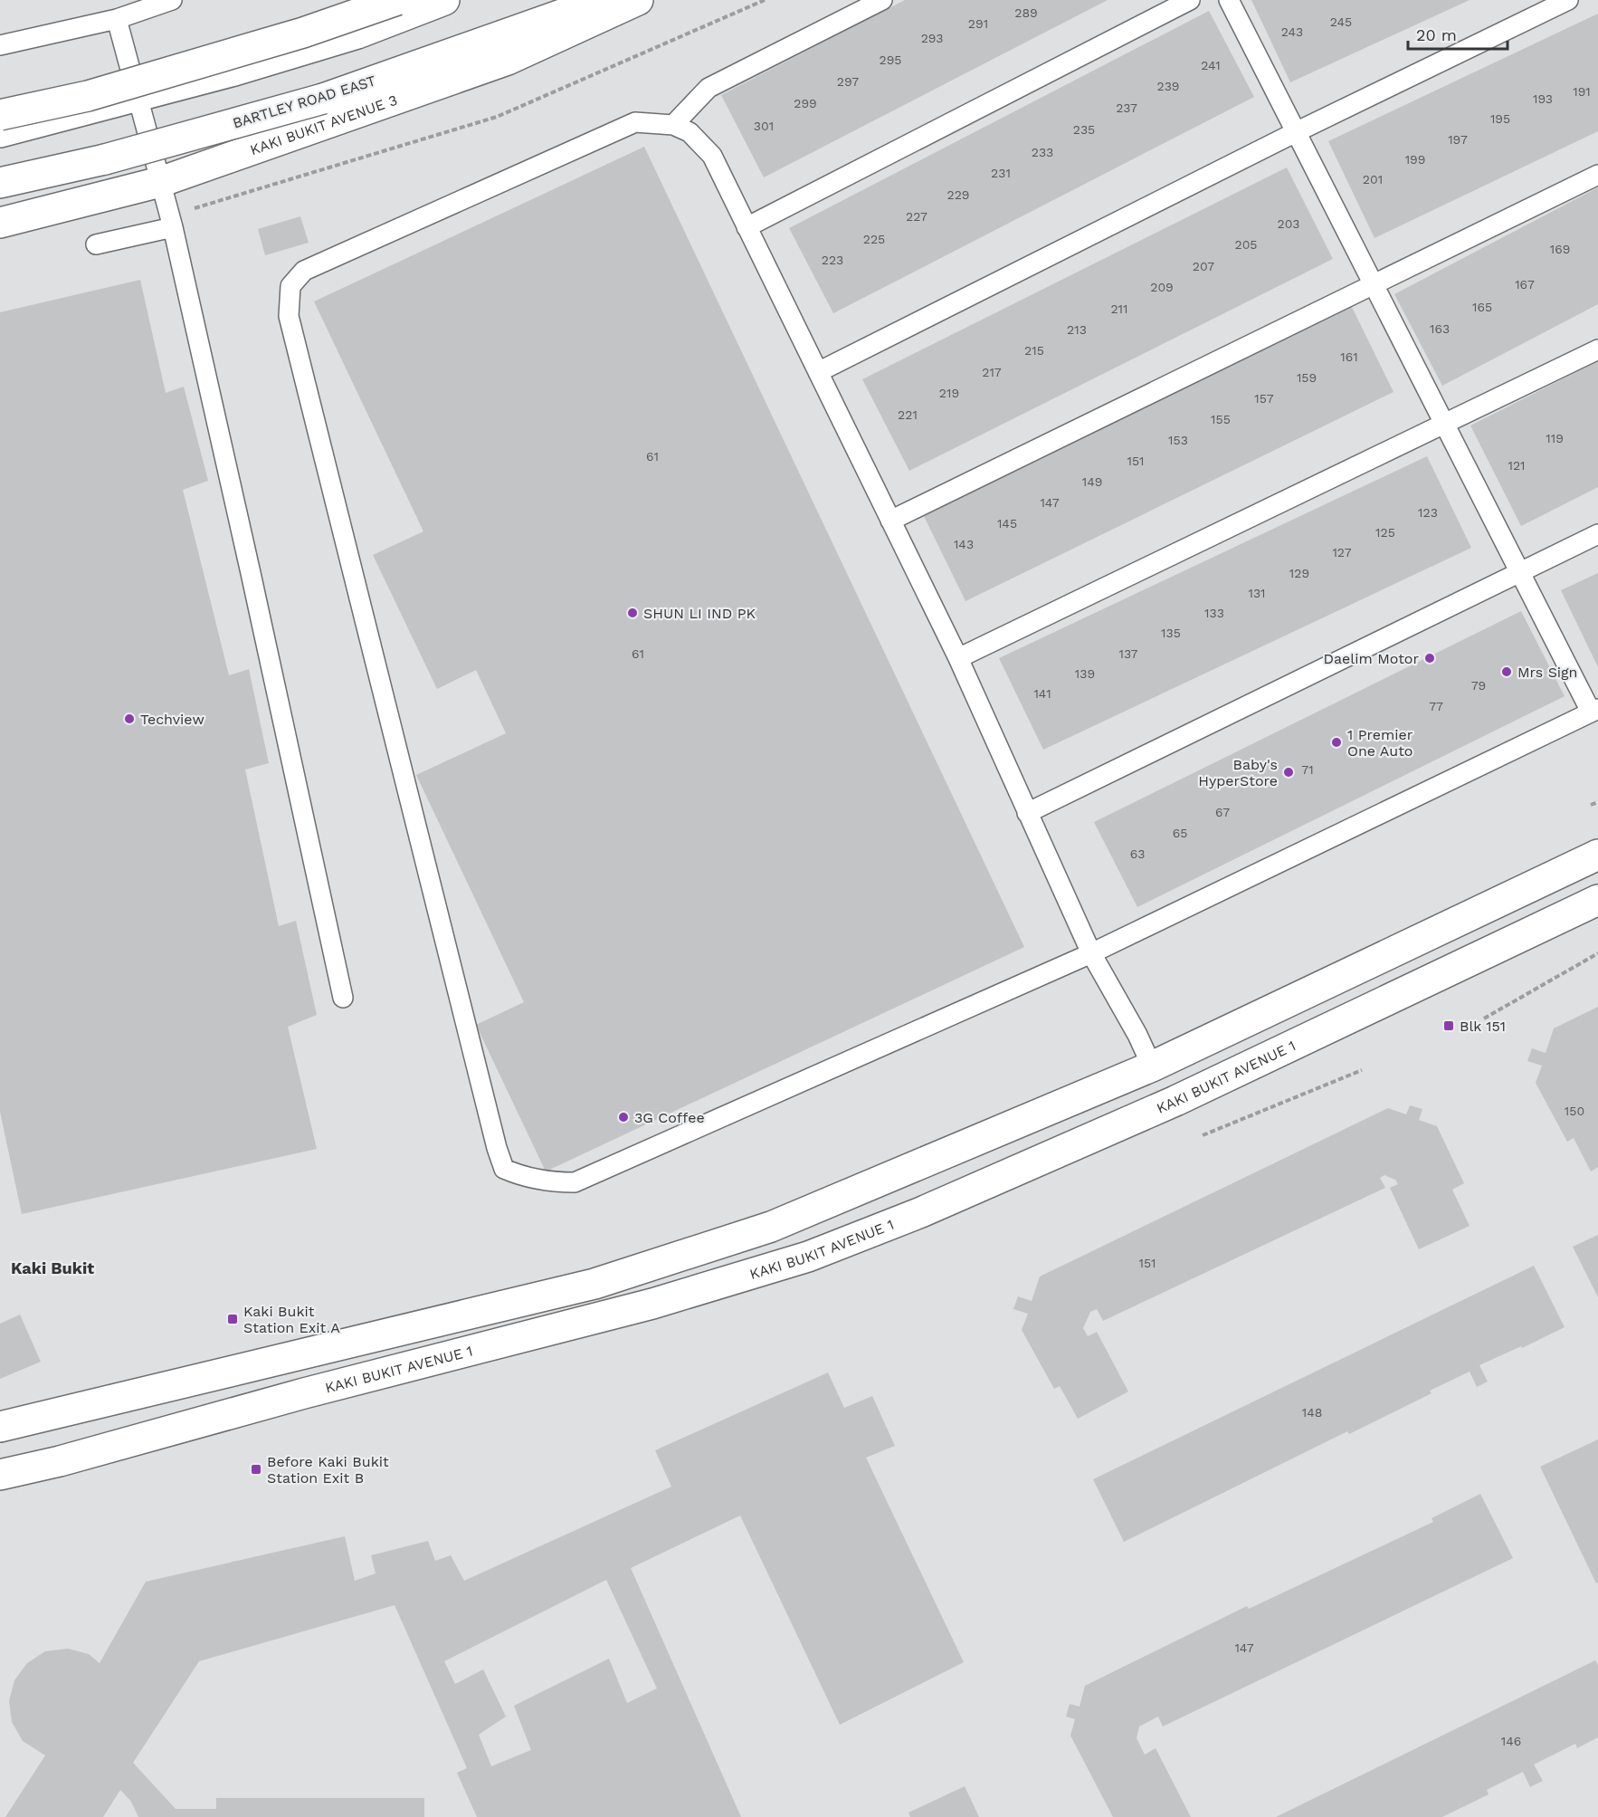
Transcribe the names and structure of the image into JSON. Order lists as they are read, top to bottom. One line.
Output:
{"streets":{"main road":["BARTLEY ROAD EAST","KAKI BUKIT AVENUE 3","KAKI BUKIT AVENUE 1"]},"districts":["Kaki Bukit"],"places":{"other":["SHUN LI IND PK","Daelim Motor","Mrs Sign","Techview","1 Premier One Auto","Baby's HyperStore","3G Coffee"],"transit":["Blk 151","Kaki Bukit Station Exit A","Before Kaki Bukit Station Exit B"]},"house_numbers":["289","245","291","243","293","295","241","297","239","191","193","299","237","195","301","235","197","233","199","231","201","229","227","203","225","205","169","223","207","167","209","165","211","163","213","215","161","217","159","219","157","221","155","119","153","61","151","121","149","147","123","145","125","143","127","129","131","133","135","61","137","139","79","141","77","71","67","65","63","150","151","148","147","146"],"scale_bar":"20 m"}
